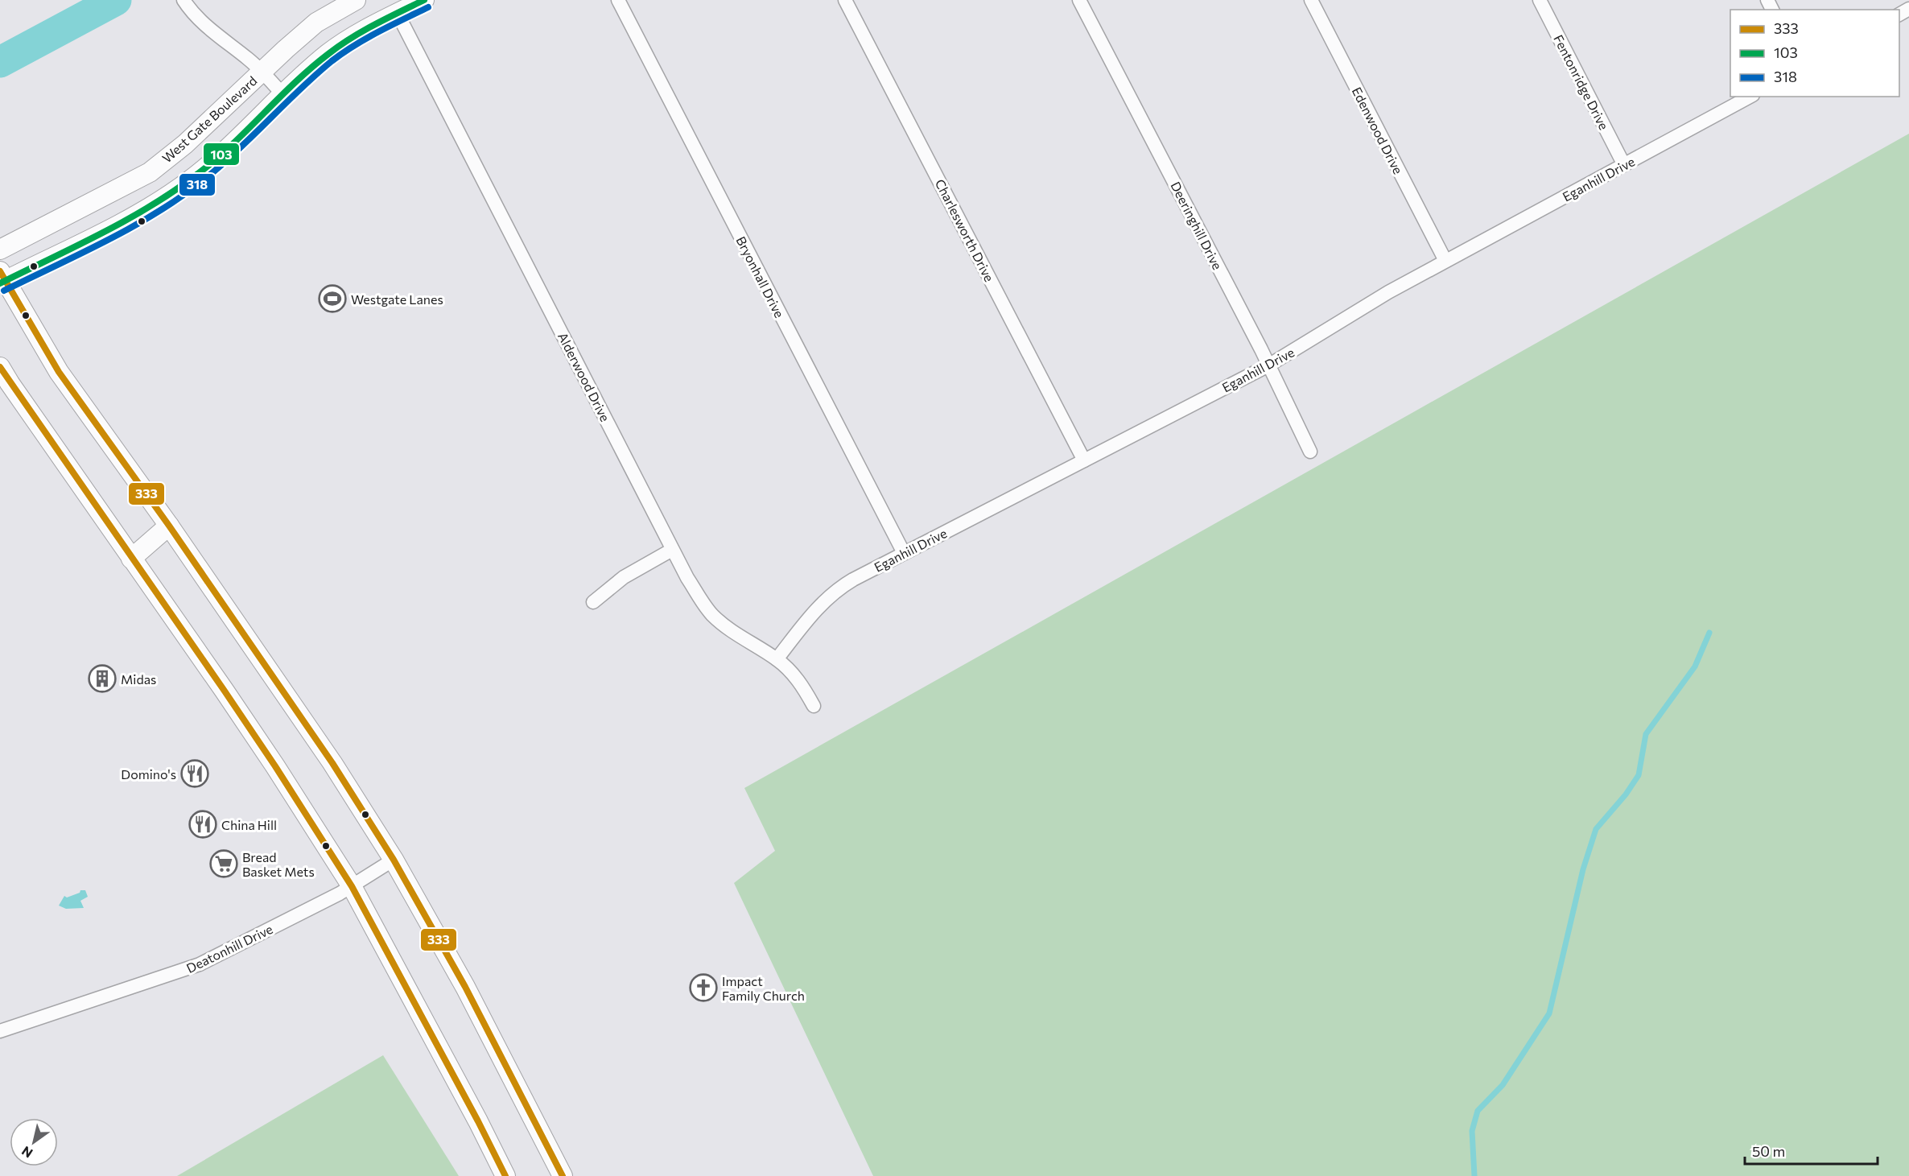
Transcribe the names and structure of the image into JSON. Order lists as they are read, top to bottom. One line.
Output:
{"streets":{"main road":["West Gate Boulevard"],"street":["Fentonridge Drive","Edenwood Drive","Eganhill Drive","Deeringhill Drive","Charlesworth Drive","Bryonhall Drive","Alderwood Drive","Deatonhill Drive"]},"crossings":[["Fentonridge Drive","Eganhill Drive"],["Edenwood Drive","Eganhill Drive"],["Eganhill Drive","Deeringhill Drive"],["Eganhill Drive","Charlesworth Drive"],["Eganhill Drive","Bryonhall Drive"],["Eganhill Drive","Alderwood Drive"]],"places":{"sports":["Westgate Lanes"],"building":["Midas"],"restaurant":["Domino's","China Hill"],"supermarket":["Bread Basket Mets"],"church":["Impact Family Church"]},"lines":["transit line 103","transit line 318","transit line 333"],"legend":["333","103","318"],"scale_bar":"50 m","north":"bottom left"}
